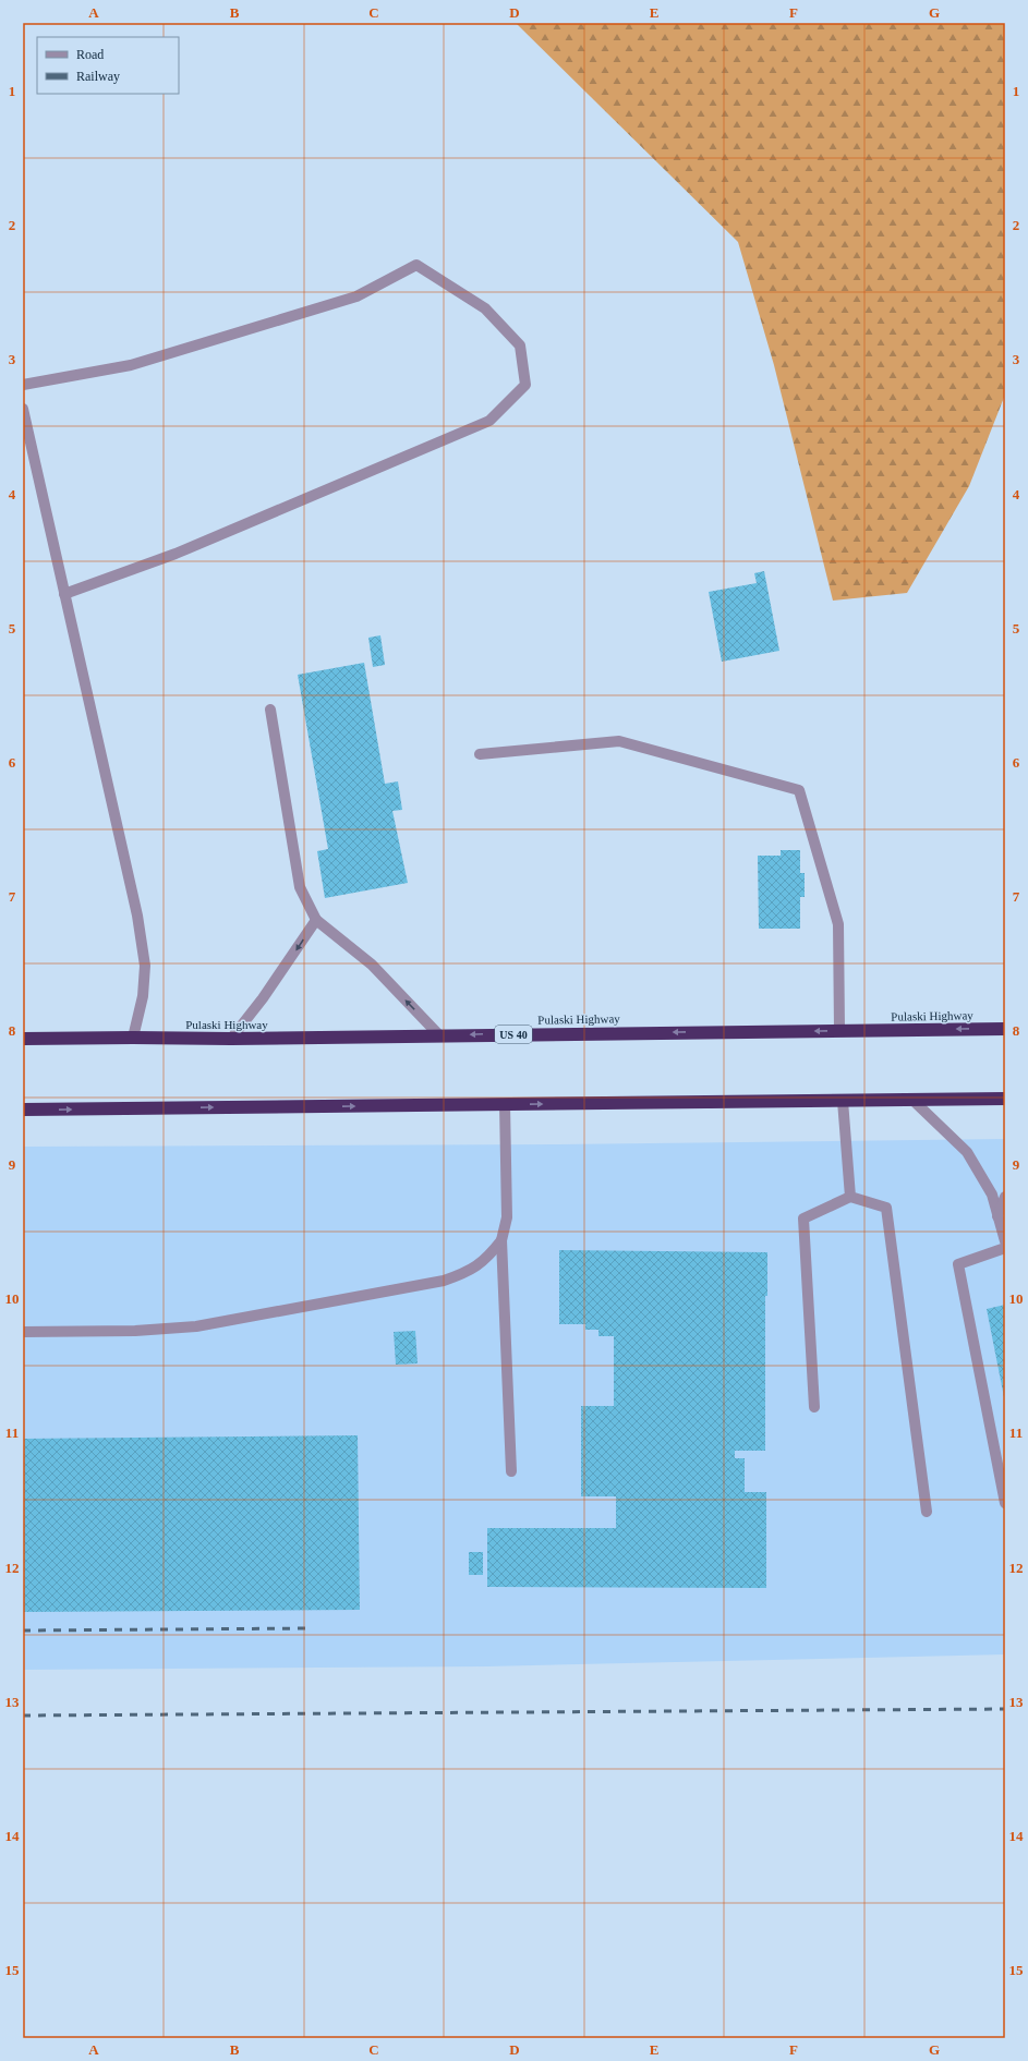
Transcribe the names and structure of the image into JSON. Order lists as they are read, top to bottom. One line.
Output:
{"streets":{"highway":["Pulaski Highway","US 40"]},"legend":["Road","Railway"],"grid":{"columns":["A","B","C","D","E","F","G"],"rows":["1","2","3","4","5","6","7","8","9","10","11","12","13","14","15"]}}
